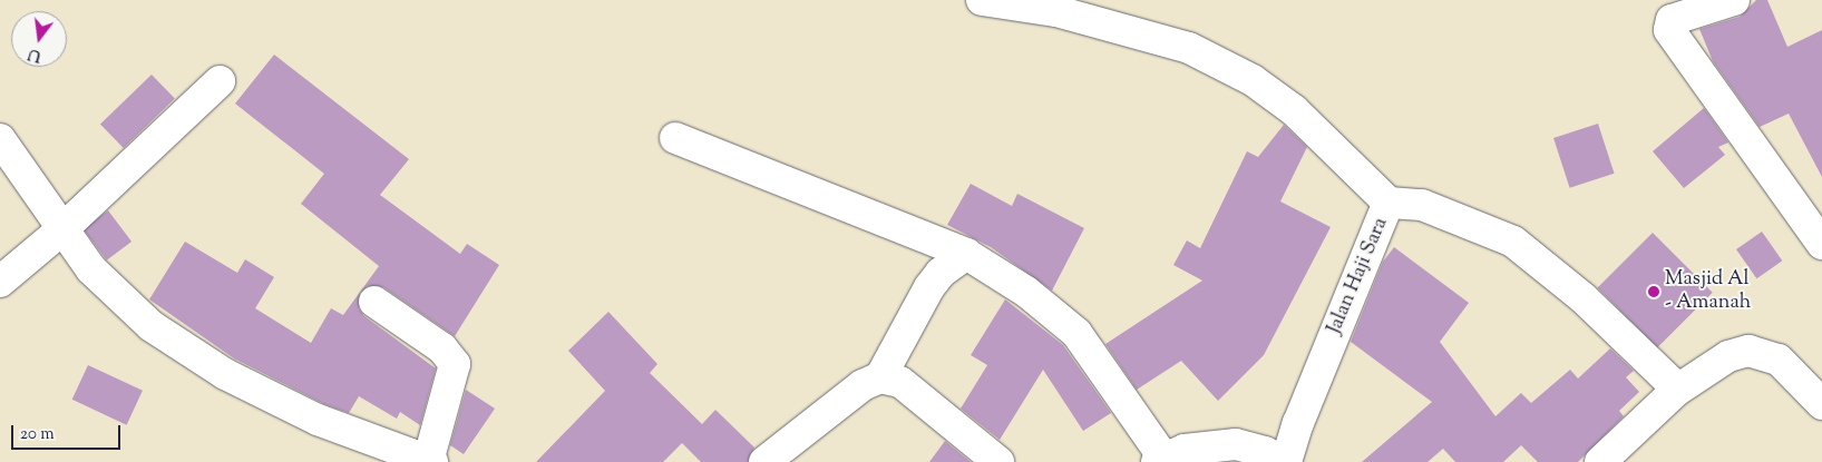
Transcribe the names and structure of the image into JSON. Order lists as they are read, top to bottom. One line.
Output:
{"streets":{"street":["Jalan Haji Sara"]},"places":["Masjid Al - Amanah"],"scale_bar":"20 m","north":"bottom"}
